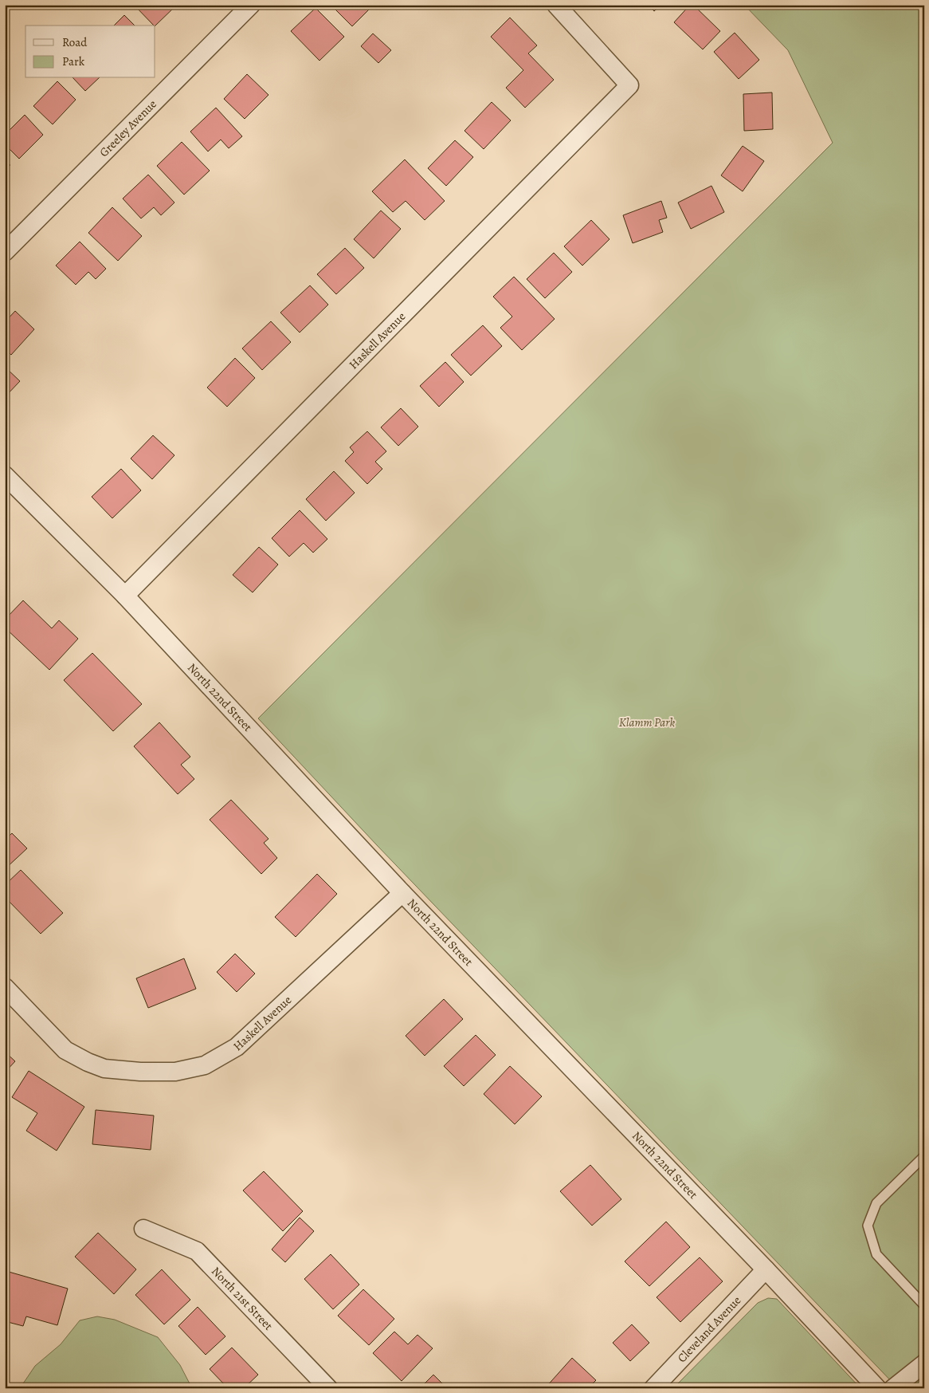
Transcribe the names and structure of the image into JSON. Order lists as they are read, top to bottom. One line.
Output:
{"streets":{"street":["Greeley Avenue","Haskell Avenue","North 22nd Street","North 21st Street","Cleveland Avenue"]},"crossings":[["Haskell Avenue","North 22nd Street"],["North 22nd Street","Cleveland Avenue"]],"parks":["Klamm Park"],"legend":["Road","Park"]}
